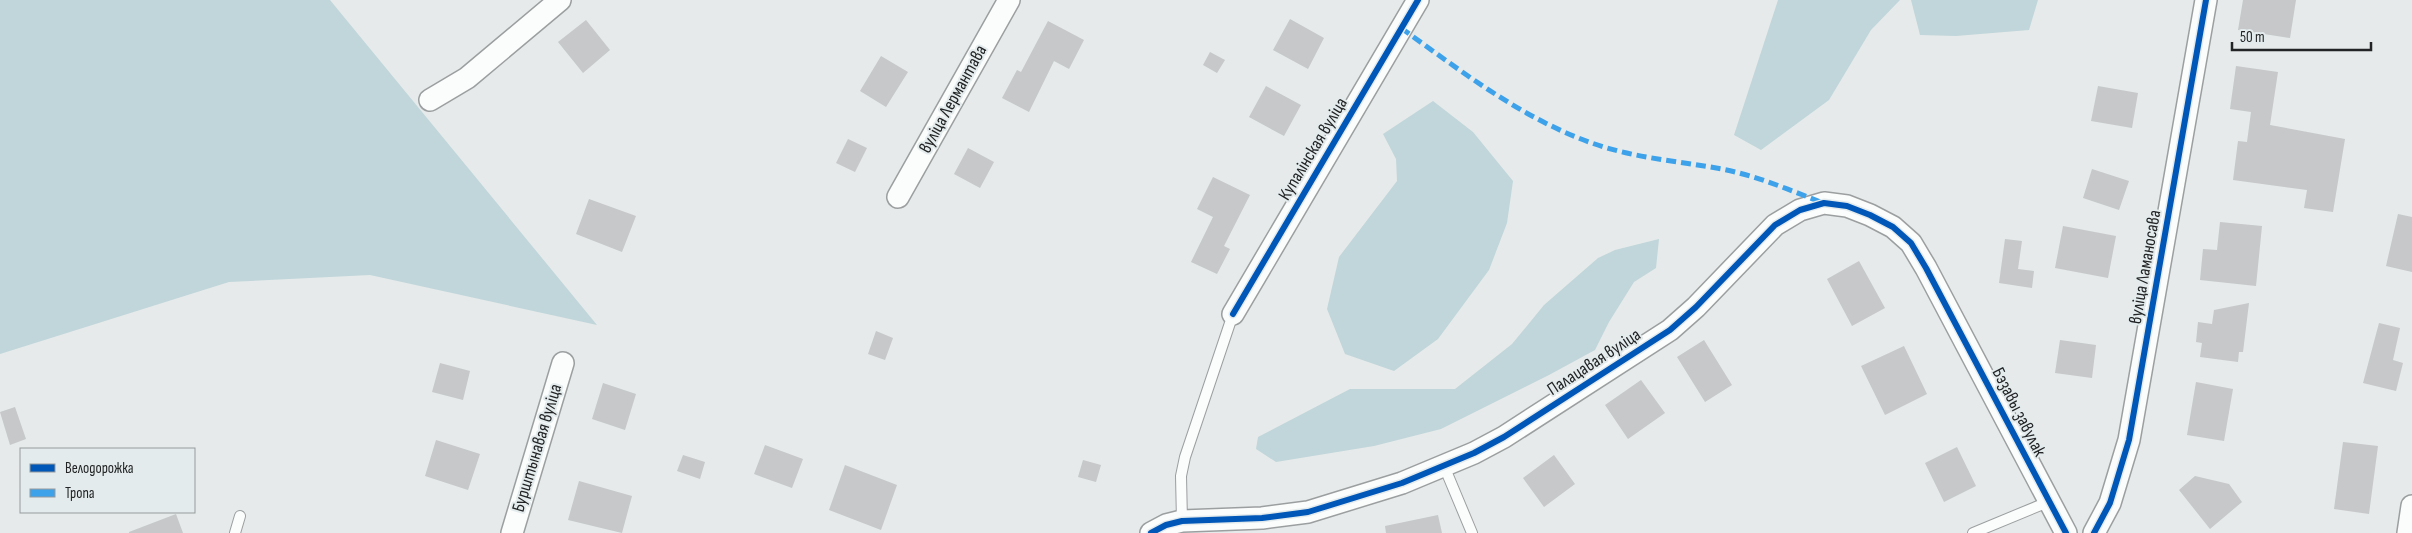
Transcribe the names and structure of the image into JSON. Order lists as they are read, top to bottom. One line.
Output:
{"streets":{"street":["вуліца Лермантава","Купалінская вуліца","вуліца Ламаносава","Палацавая вуліца","Бэзавы завулак","Бурштынавая вуліца"]},"crossings":[["Палацавая вуліца","Бэзавы завулак"]],"legend":["Велодорожка","Тропа"],"scale_bar":"50 m"}
